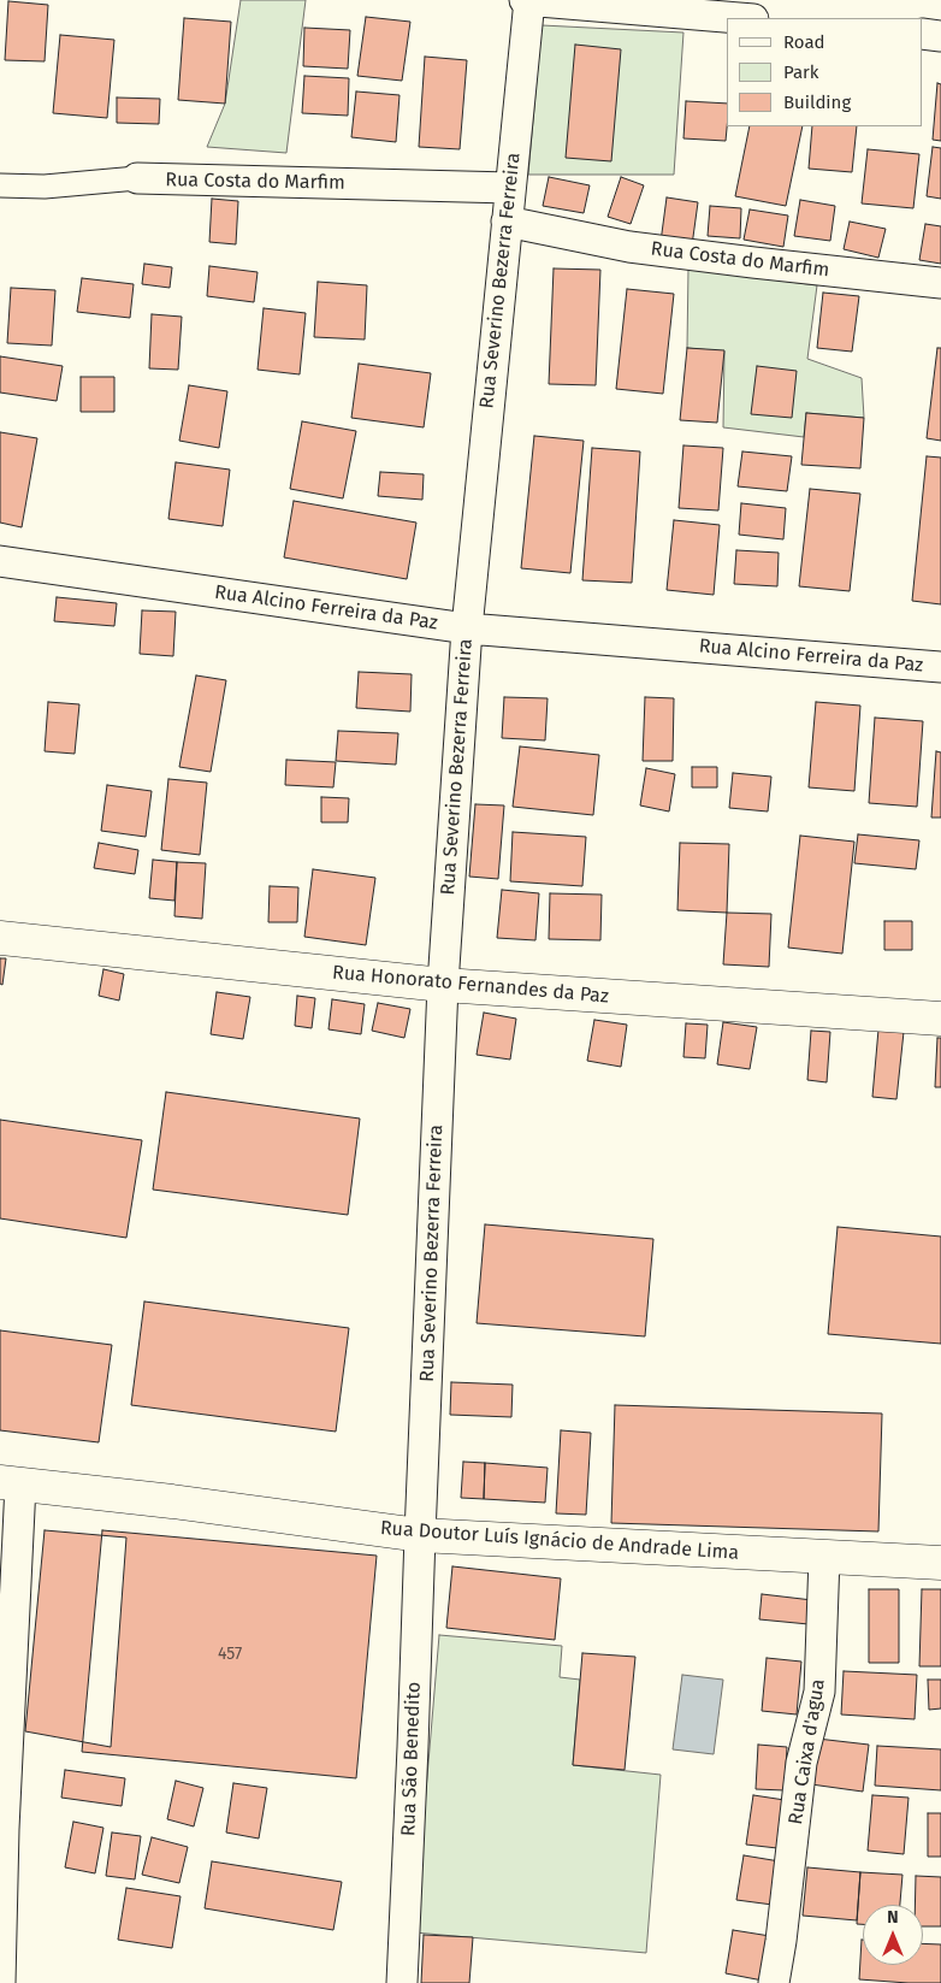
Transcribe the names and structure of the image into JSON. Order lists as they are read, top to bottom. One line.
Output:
{"streets":{"main road":["Rua Honorato Fernandes da Paz","Rua Doutor Luís Ignácio de Andrade Lima"],"street":["Rua Costa do Marfim","Rua Severino Bezerra Ferreira","Rua Alcino Ferreira da Paz","Rua Caixa d'agua","Rua São Benedito"]},"crossings":[["Rua Costa do Marfim","Rua Severino Bezerra Ferreira"],["Rua Severino Bezerra Ferreira","Rua Alcino Ferreira da Paz"],["Rua Severino Bezerra Ferreira","Rua Honorato Fernandes da Paz"],["Rua Severino Bezerra Ferreira","Rua Doutor Luís Ignácio de Andrade Lima"],["Rua Severino Bezerra Ferreira","Rua São Benedito"],["Rua Doutor Luís Ignácio de Andrade Lima","Rua Caixa d'agua"],["Rua Doutor Luís Ignácio de Andrade Lima","Rua São Benedito"]],"house_numbers":["457"],"legend":["Road","Park","Building"],"north":"top"}
